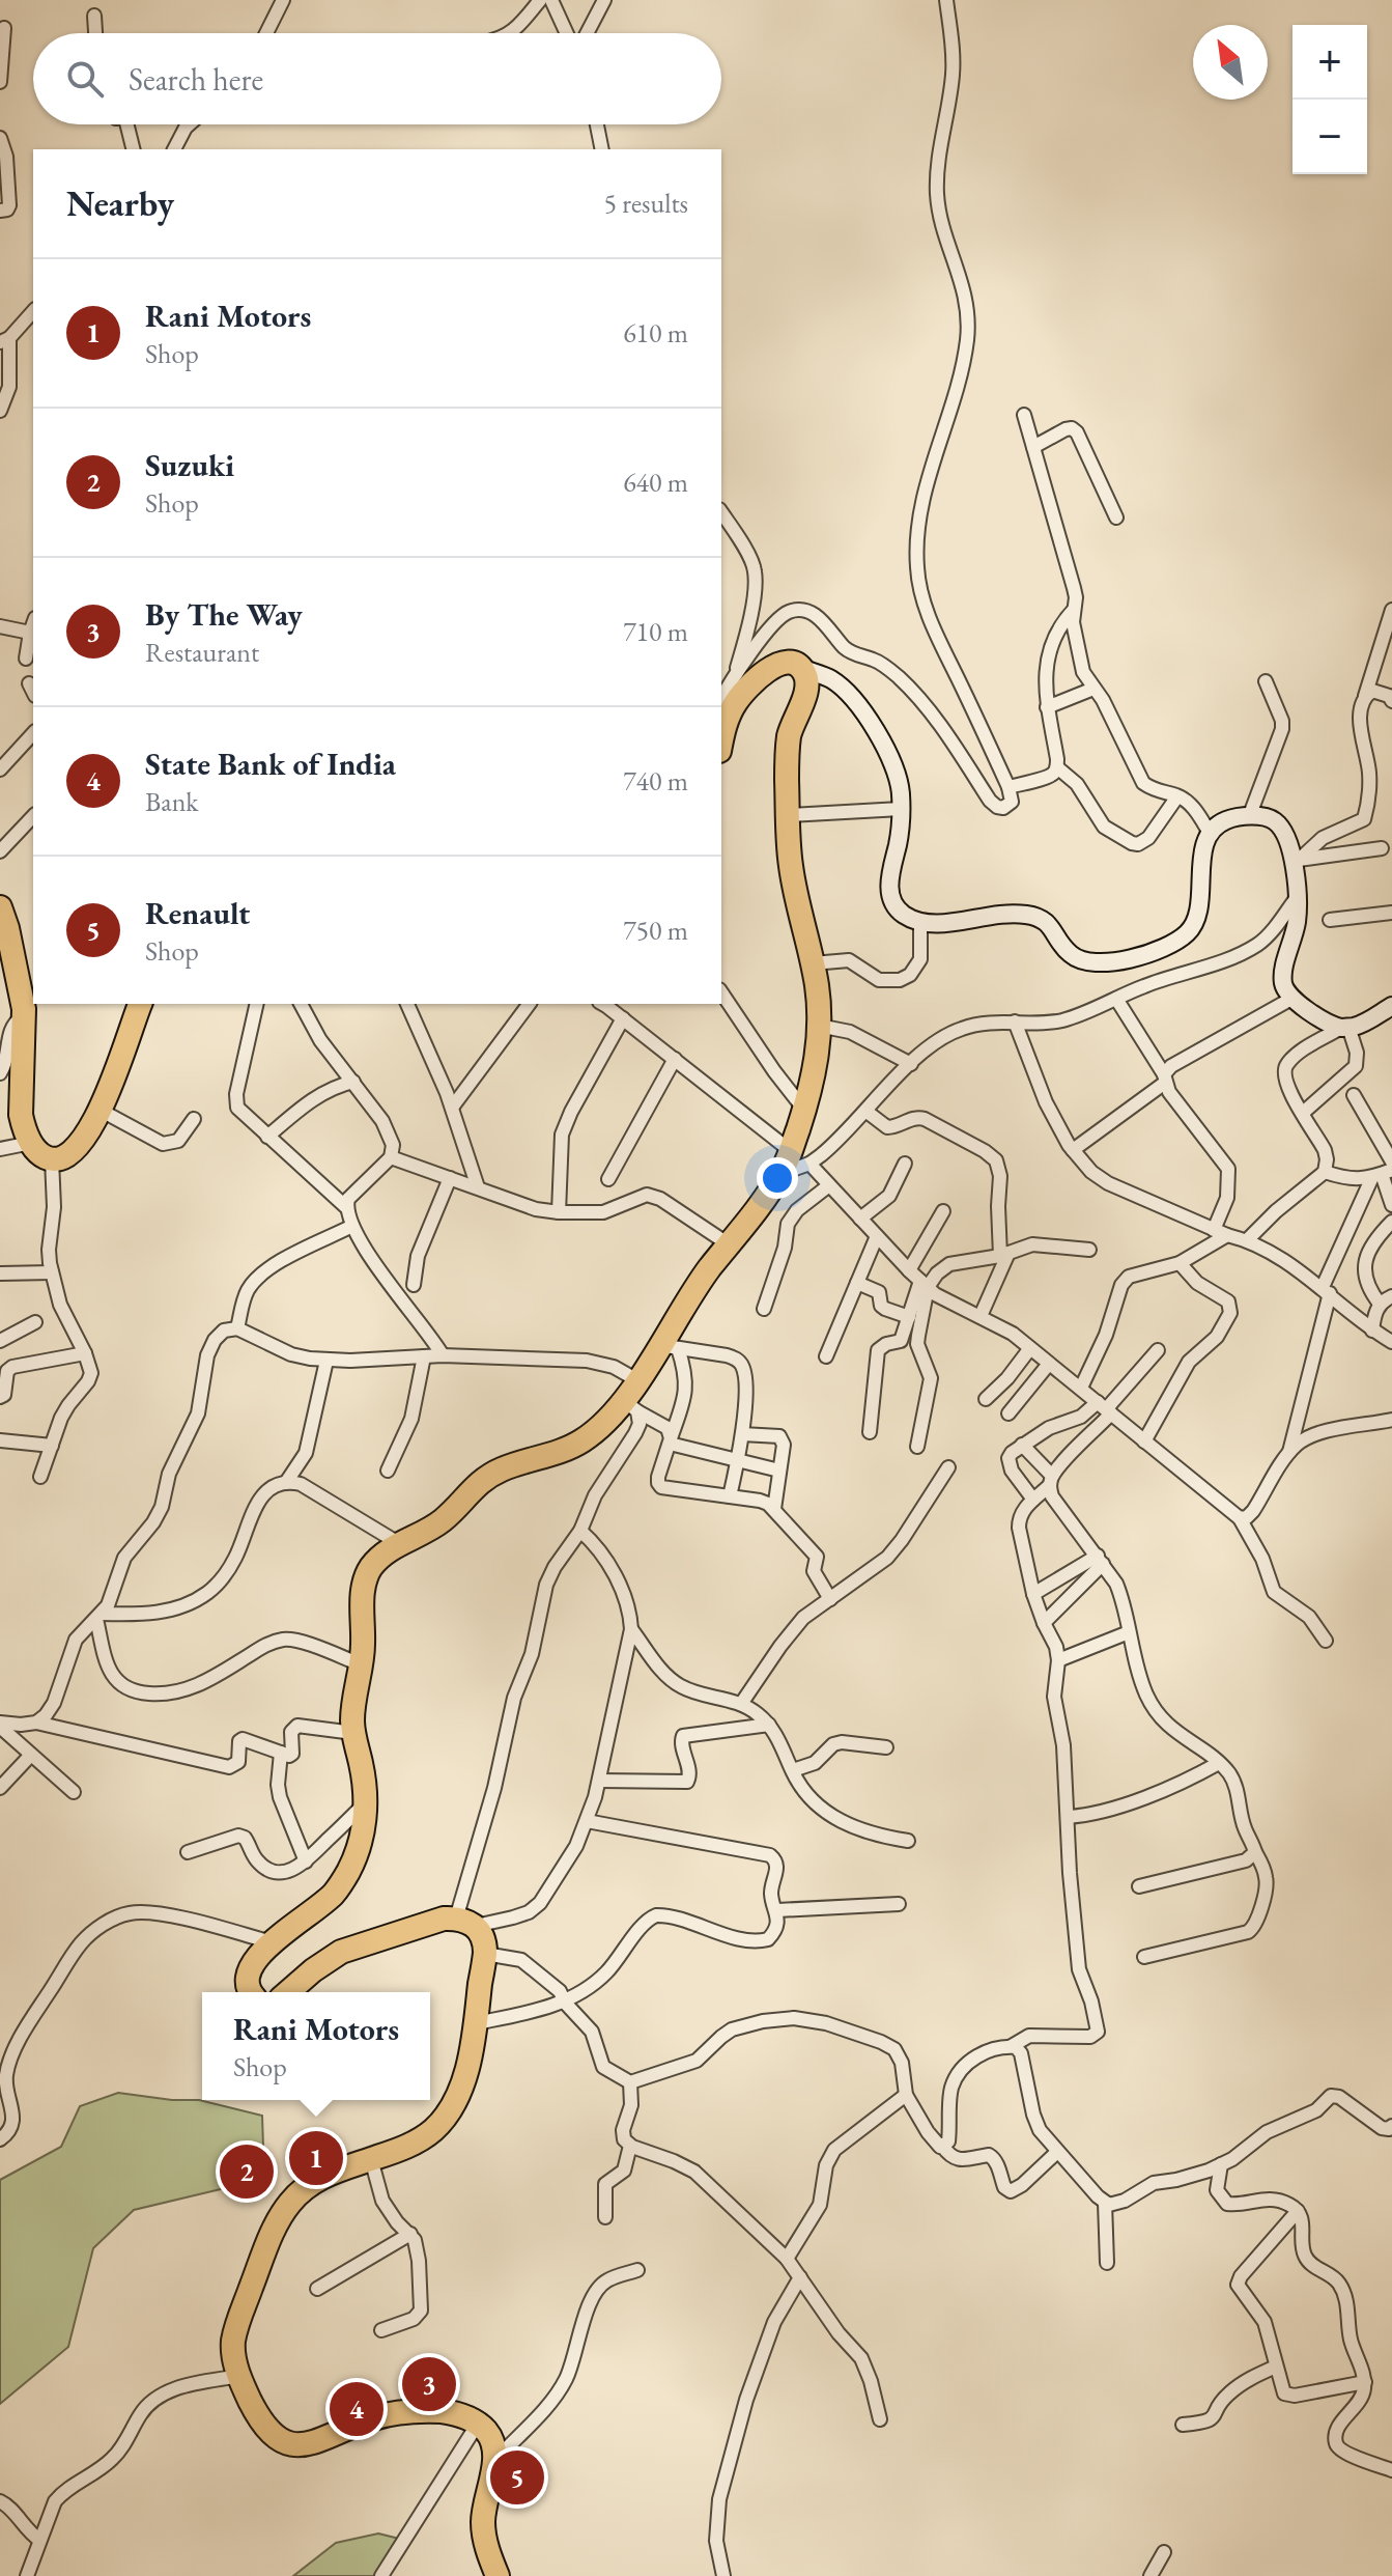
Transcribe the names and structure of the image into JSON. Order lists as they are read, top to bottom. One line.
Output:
{"north":"top left","page":{"map_buttons":["+","−"],"search":"Search here","heading":["Nearby","5 results"],"list":[{"mark":"1","name":"Rani Motors","note":"Shop","value":"610 m"},{"mark":"2","name":"Suzuki","note":"Shop","value":"640 m"},{"mark":"3","name":"By The Way","note":"Restaurant","value":"710 m"},{"mark":"4","name":"State Bank of India","note":"Bank","value":"740 m"},{"mark":"5","name":"Renault","note":"Shop","value":"750 m"}],"popup":["Rani Motors","Shop"],"pins":["1","2","3","4","5"]}}
